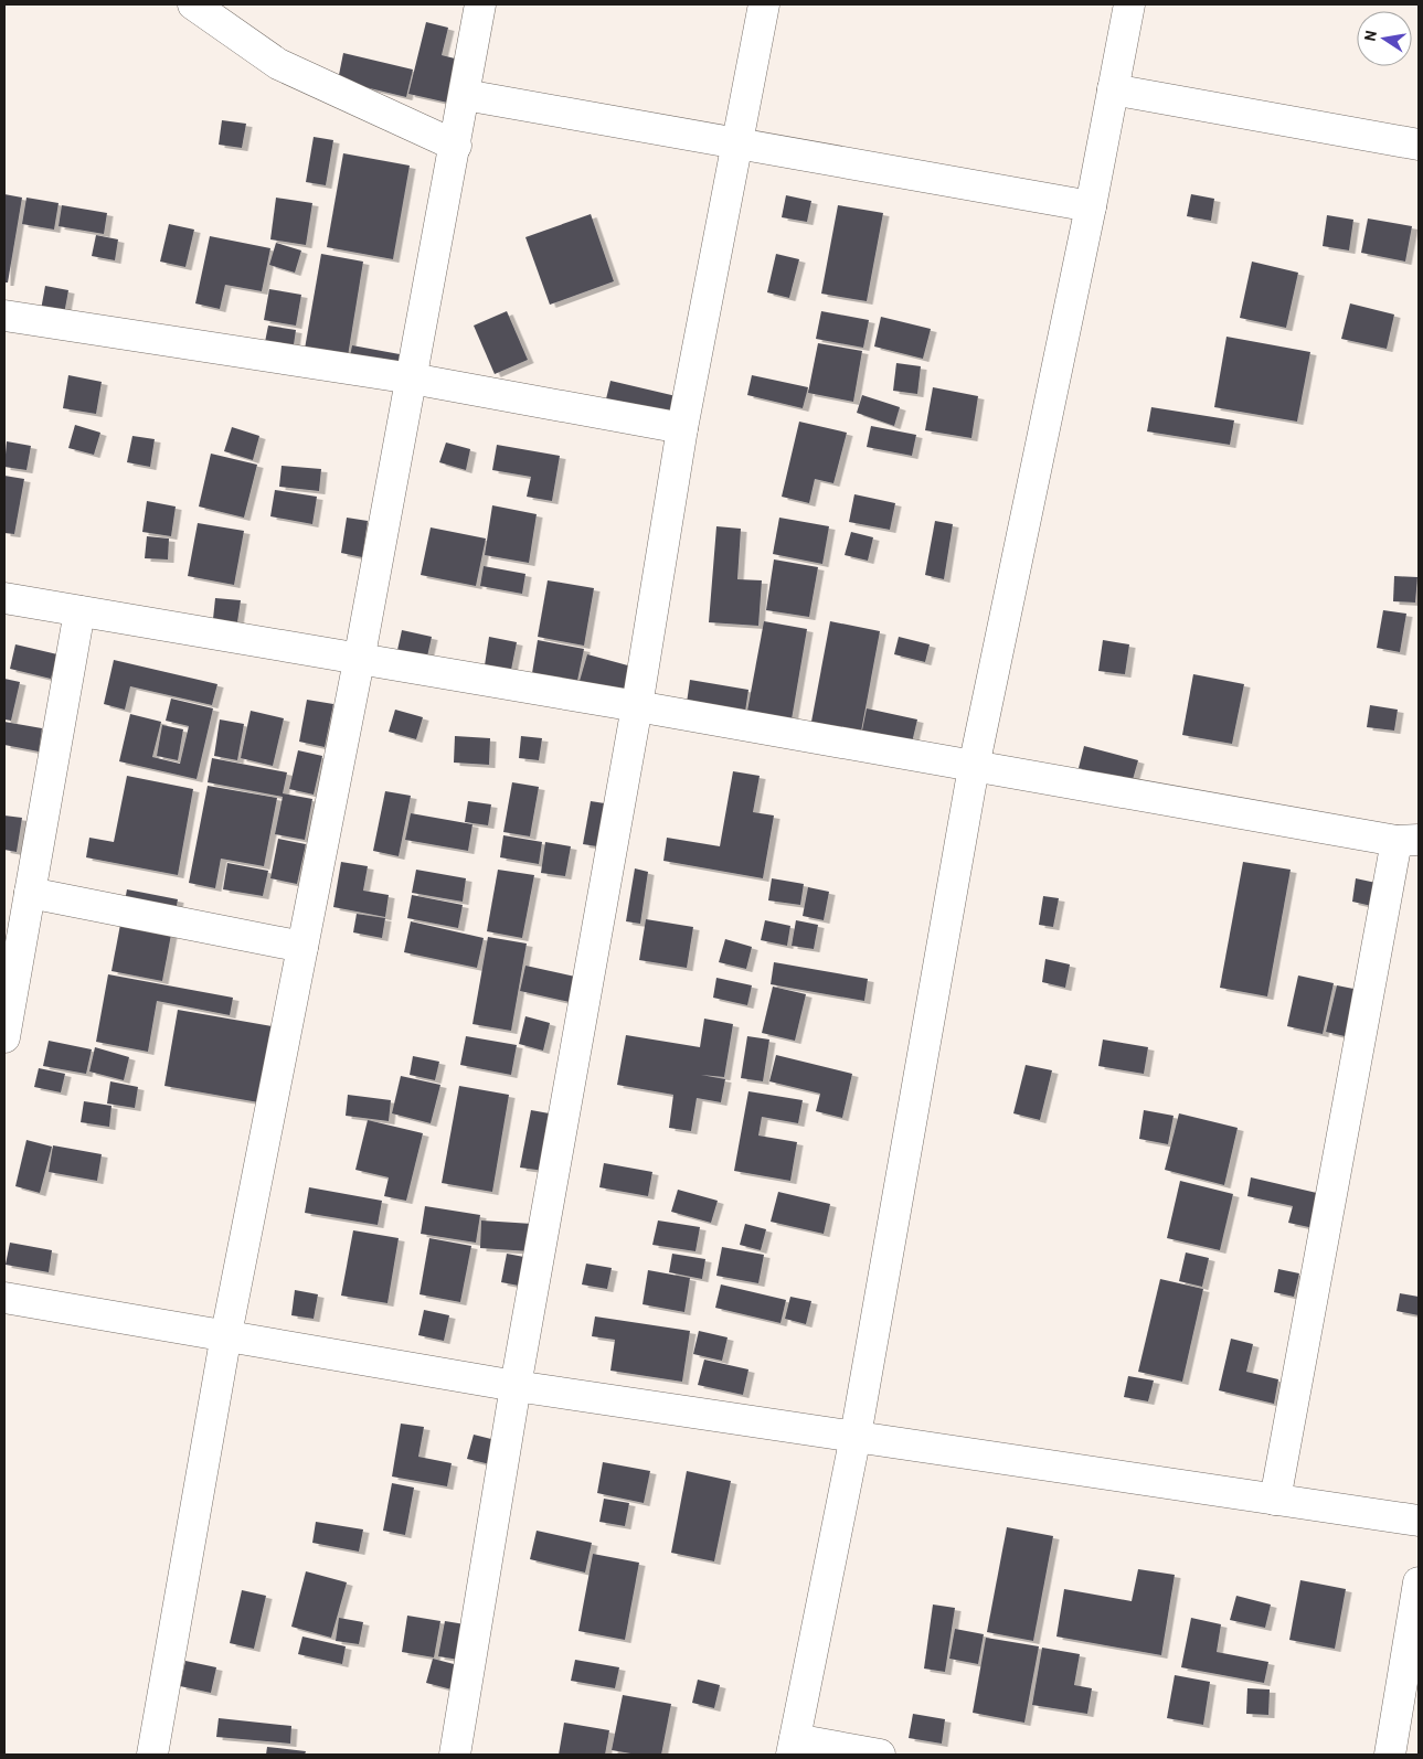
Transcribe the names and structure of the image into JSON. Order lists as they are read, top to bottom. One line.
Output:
{"north":"left"}
